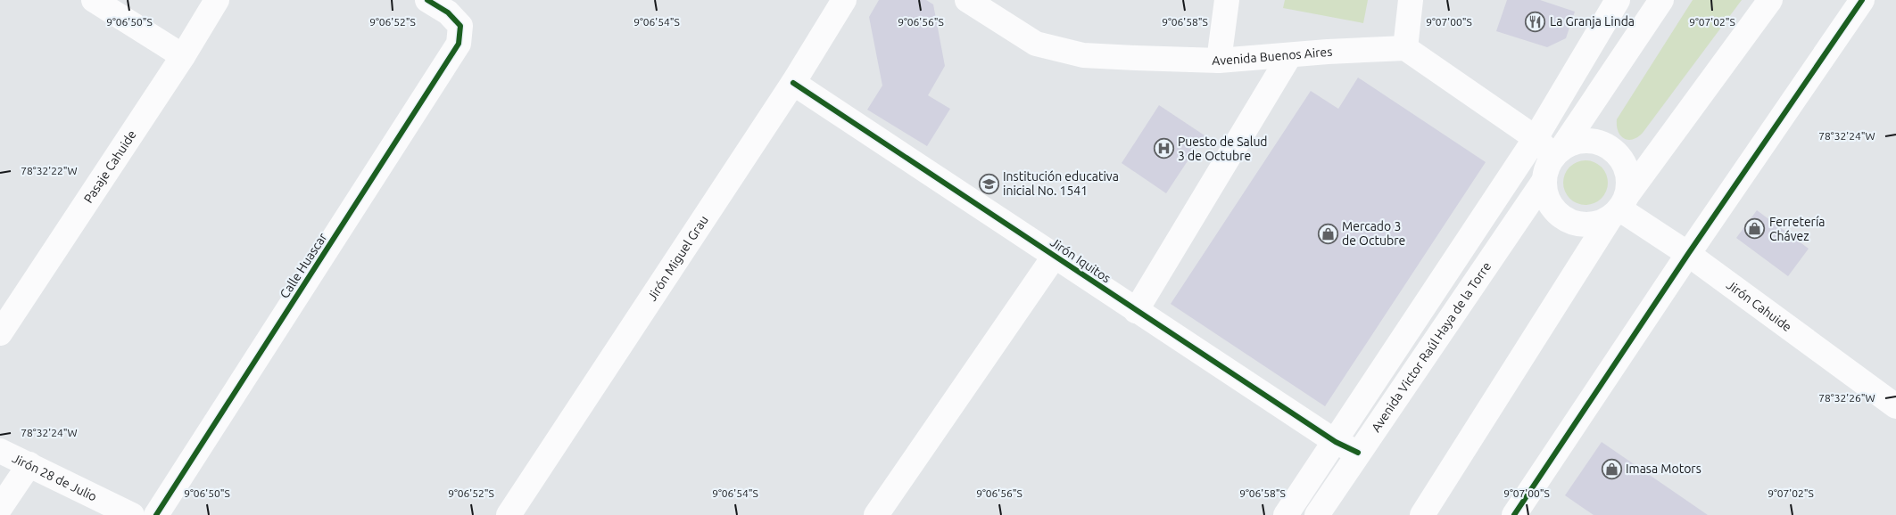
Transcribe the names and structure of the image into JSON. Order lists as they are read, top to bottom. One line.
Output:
{"streets":{"street":["Avenida Buenos Aires","Pasaje Cahuide","Jirón Miguel Grau","Jirón Iquitos","Calle Huascar","Jirón Cahuide","Avenida Victor Raúl Haya de la Torre","Jirón 28 de Julio"]},"crossings":[["Jirón Miguel Grau","Jirón Iquitos"],["Jirón Iquitos","Avenida Victor Raúl Haya de la Torre"],["Jirón Cahuide","Avenida Victor Raúl Haya de la Torre"]],"places":{"restaurant":["La Granja Linda"],"hospital":["Puesto de Salud 3 de Octubre"],"school or university":["Institución educativa inicial No. 1541"],"shop":["Ferretería Chávez","Mercado 3 de Octubre","Imasa Motors"]},"coordinates":["9°06'50\"S","9°06'52\"S","9°06'54\"S","9°06'56\"S","9°06'58\"S","9°07'00\"S","9°07'02\"S","78°32'24\"W","78°32'22\"W","78°32'26\"W"]}
